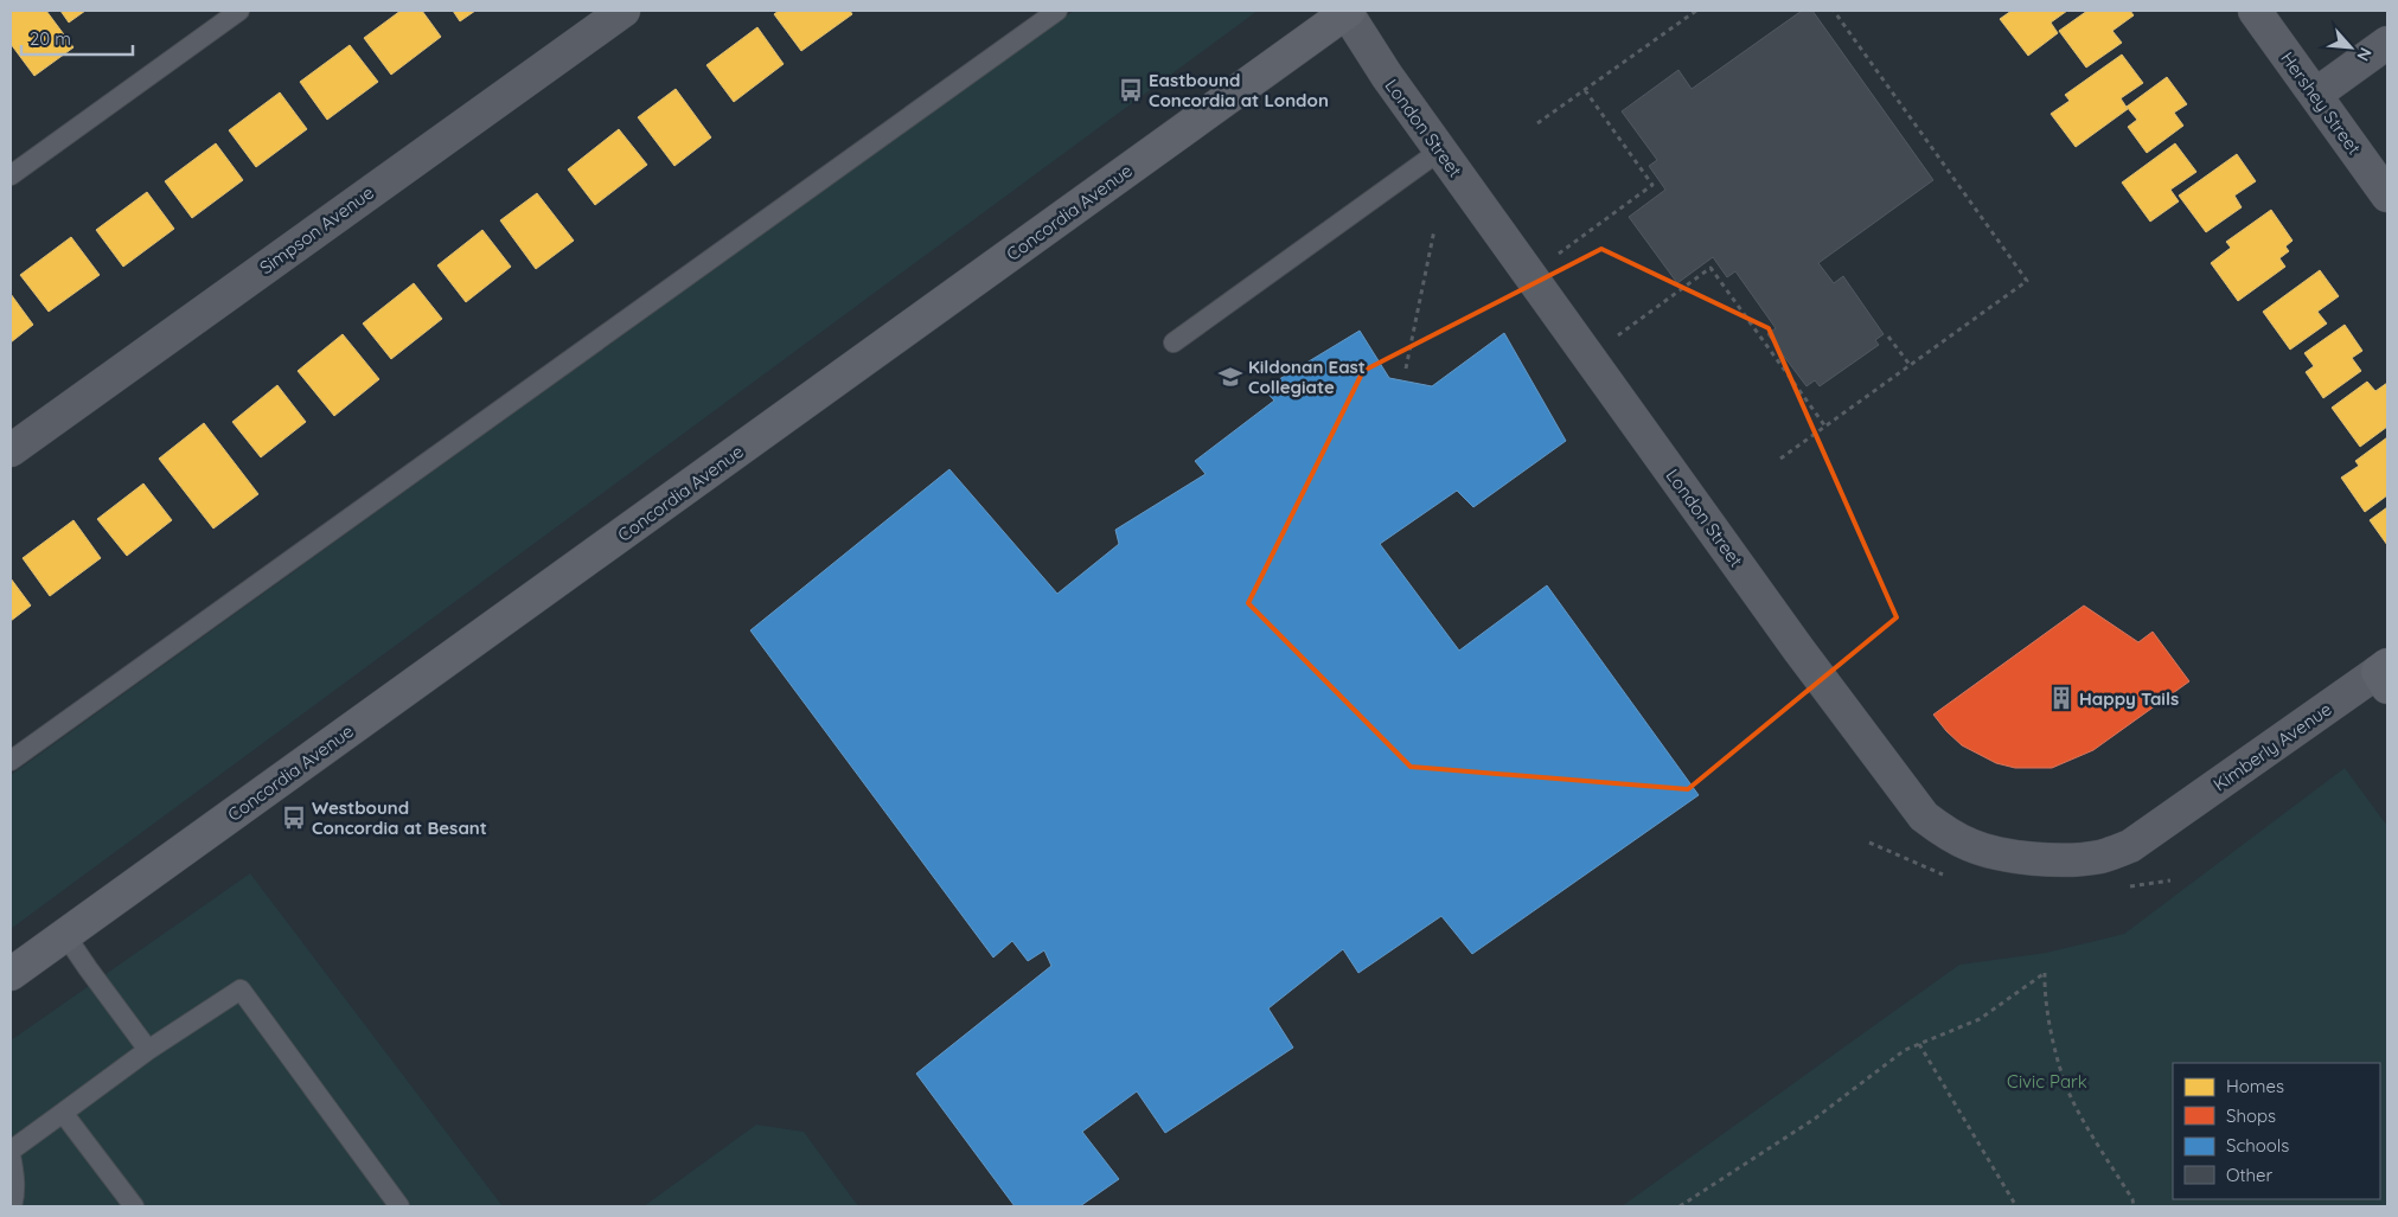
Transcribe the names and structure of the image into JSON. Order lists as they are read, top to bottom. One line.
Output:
{"streets":{"main road":["Concordia Avenue"],"street":["Hershey Street","London Street","Simpson Avenue","Kimberly Avenue"]},"crossings":[["London Street","Concordia Avenue"],["London Street","Kimberly Avenue"]],"parks":["Civic Park"],"places":{"bus stop":["Eastbound Concordia at London","Westbound Concordia at Besant"],"school or university":["Kildonan East Collegiate"],"building":["Happy Tails"]},"legend":["Homes","Shops","Schools","Other"],"scale_bar":"20 m","north":"bottom right"}
